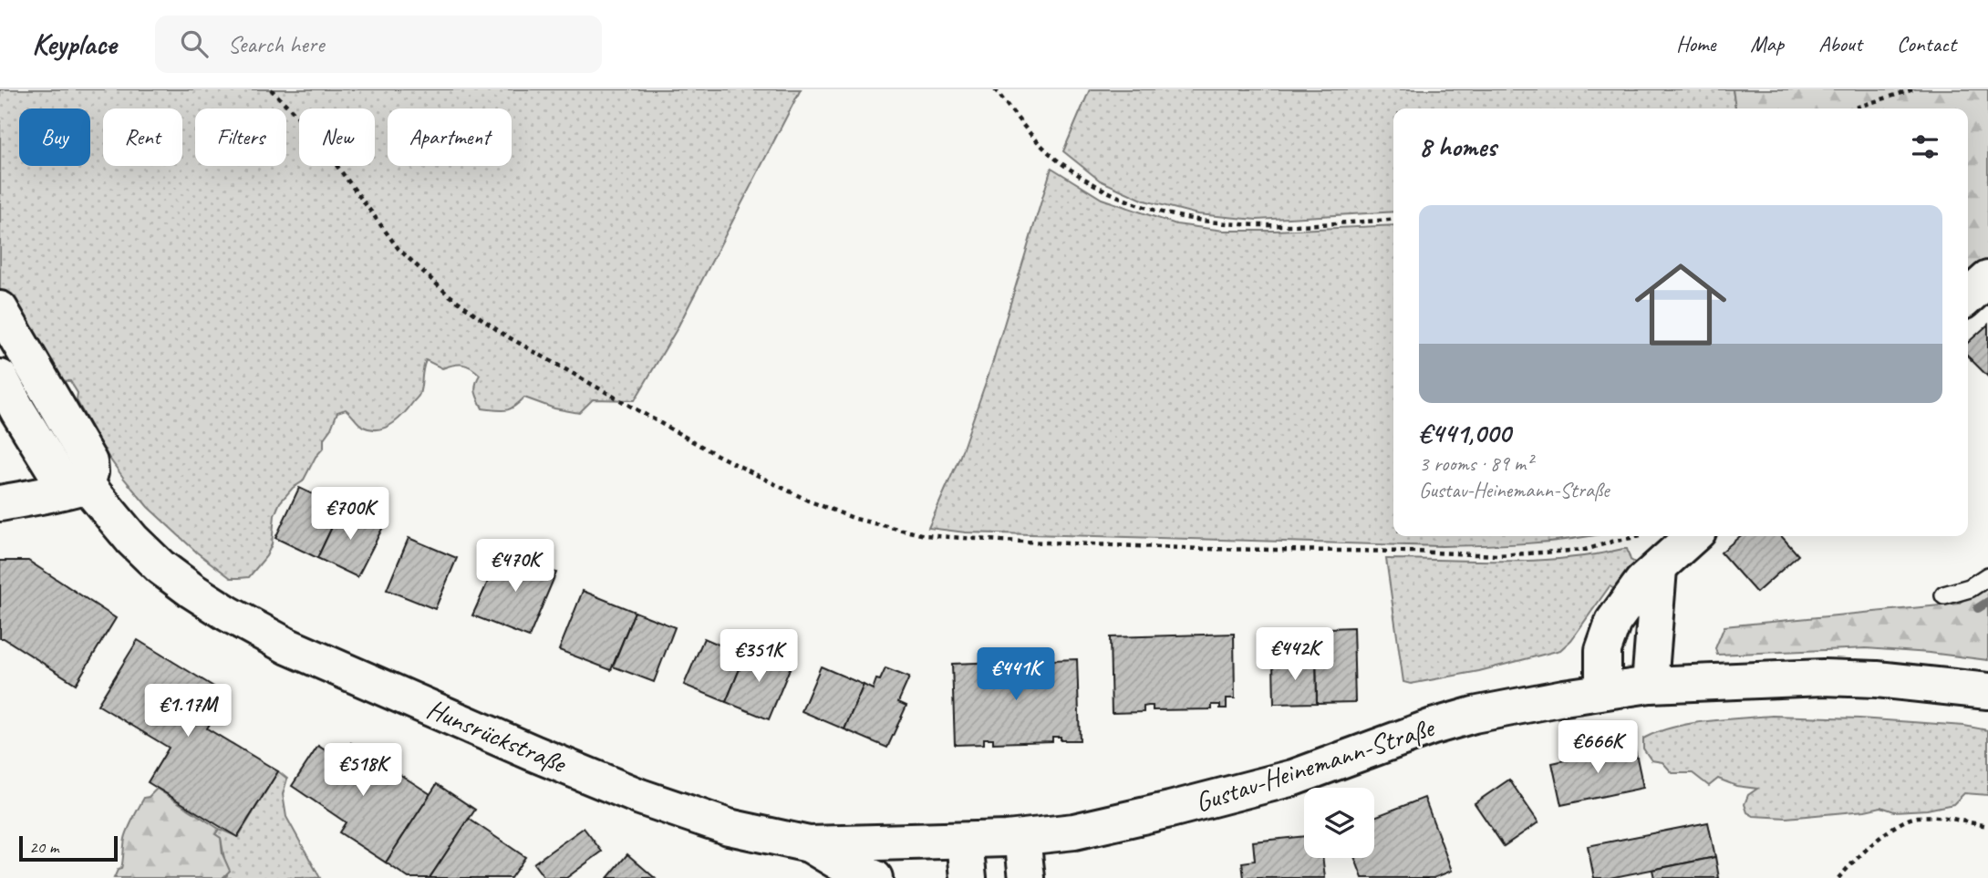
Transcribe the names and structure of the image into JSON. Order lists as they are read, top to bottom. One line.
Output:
{"streets":{"main road":["Hunsrückstraße","Gustav-Heinemann-Straße"]},"crossings":[["Hunsrückstraße","Gustav-Heinemann-Straße"]],"scale_bar":"20 m","page":{"header":"Keyplace","search":"Search here","nav":["Home","Map","About","Contact"],"chip":["Buy","Rent","Filters","New","Apartment"],"heading":"8 homes","list":[{"name":"€441,000","note":"3 rooms · 89 m² · Gustav-Heinemann-Straße"}],"price":["€700K","€470K","€442K","€351K","€441K","€1.17M","€666K","€518K"],"scale":"20 m"}}
